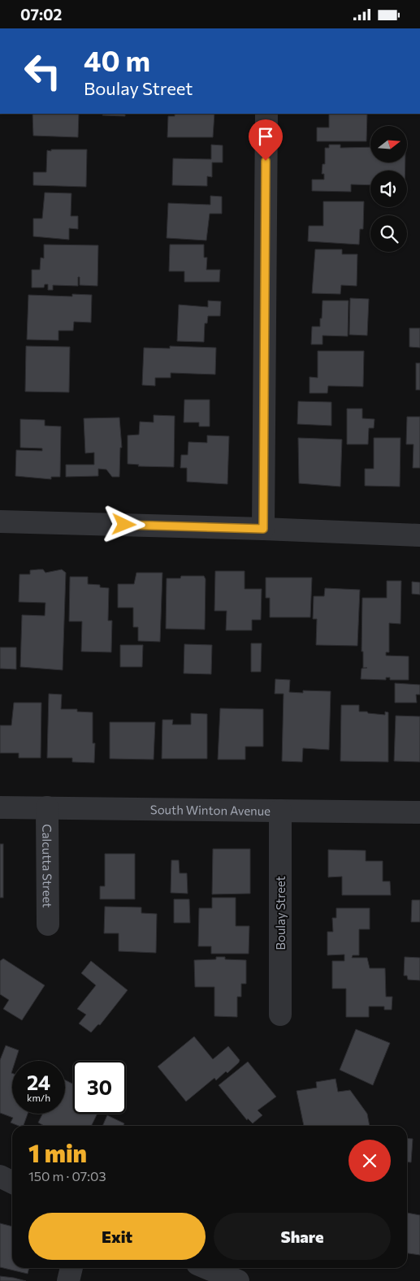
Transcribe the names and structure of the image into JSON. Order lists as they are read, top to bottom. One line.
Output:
{"streets":{"street":["South Winton Avenue","Calcutta Street","Boulay Street"]},"crossings":[["South Winton Avenue","Calcutta Street"],["South Winton Avenue","Boulay Street"]],"north":"right","page":{"status":"07:02","turn":["40 m","Boulay Street"],"speed":"24 km/h","limit":"30","heading":["1 min","150 m · 07:03"],"buttons":["Exit","Share"]}}
